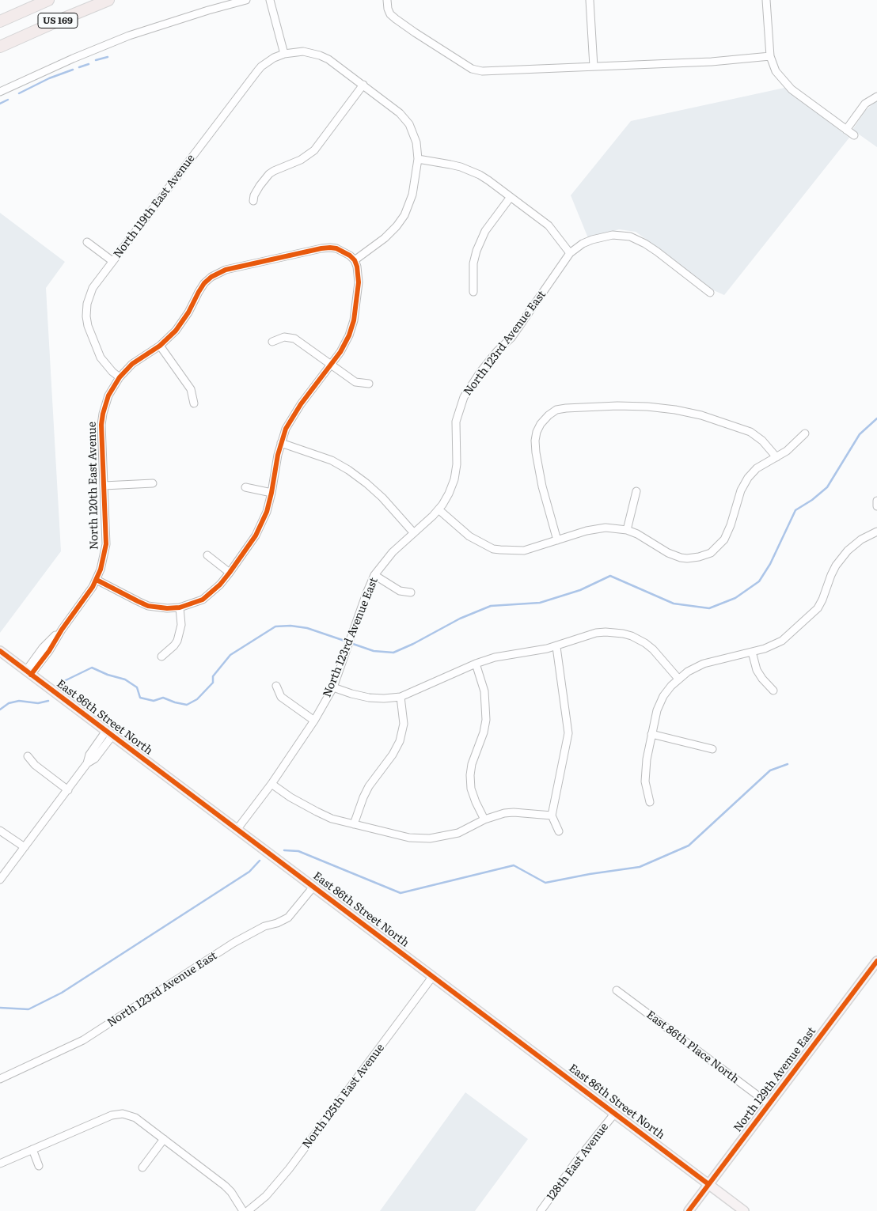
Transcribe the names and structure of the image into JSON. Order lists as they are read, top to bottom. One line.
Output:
{"streets":{"highway":["US 169"],"main road":["East 86th Street North","North 129th Avenue East"],"street":["North 119th East Avenue","North 123rd Avenue East","North 120th East Avenue","East 86th Place North","North 125th East Avenue","128th East Avenue"]},"crossings":[["North 119th East Avenue","North 120th East Avenue"],["North 123rd Avenue East","East 86th Street North"],["North 120th East Avenue","East 86th Street North"],["East 86th Street North","North 129th Avenue East"],["East 86th Street North","North 125th East Avenue"],["East 86th Street North","128th East Avenue"],["East 86th Place North","North 129th Avenue East"]]}
